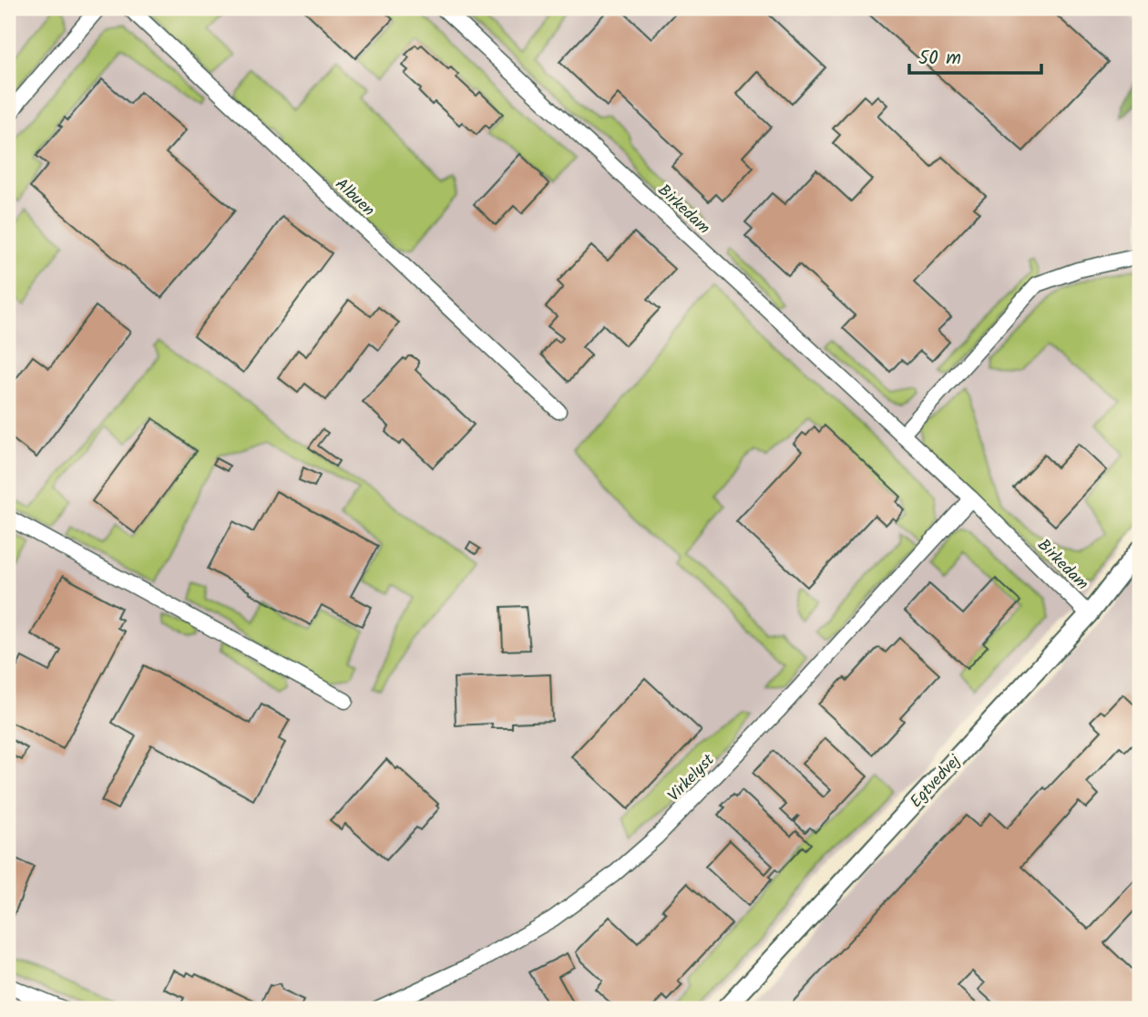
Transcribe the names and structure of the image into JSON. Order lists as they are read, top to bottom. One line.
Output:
{"streets":{"street":["Albuen","Birkedam","Virkelyst","Egtvedvej"]},"crossings":[["Birkedam","Virkelyst"],["Birkedam","Egtvedvej"]],"scale_bar":"50 m"}
